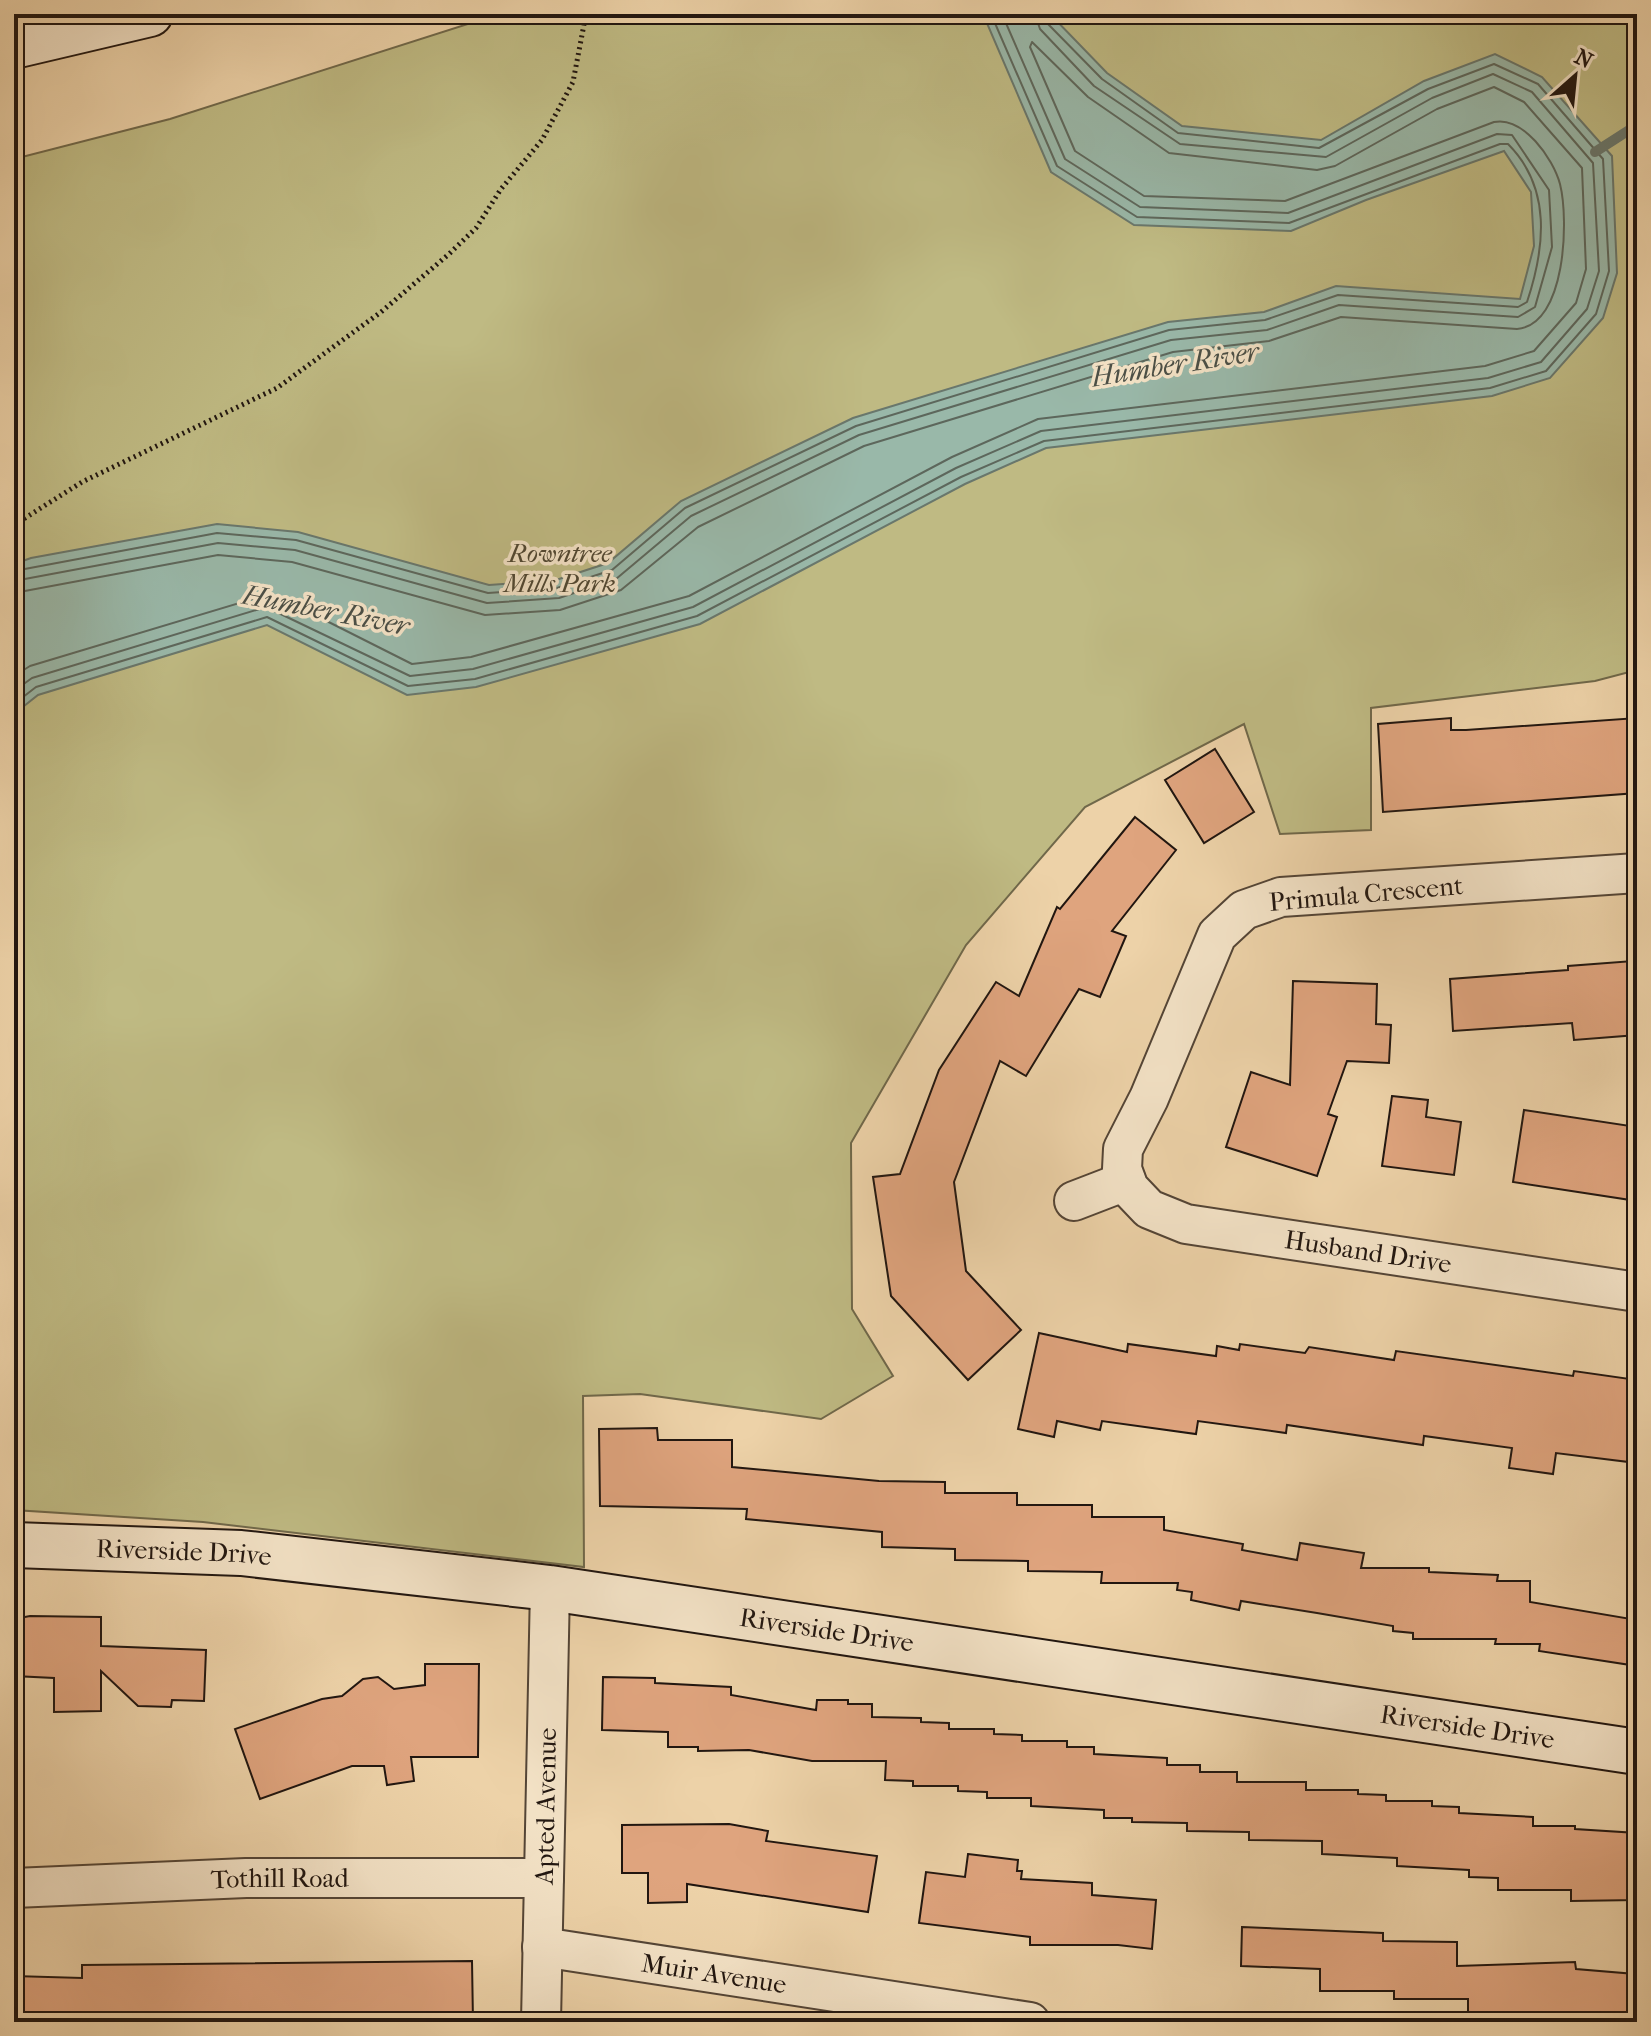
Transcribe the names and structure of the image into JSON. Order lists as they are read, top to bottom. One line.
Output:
{"streets":{"street":["Primula Crescent","Husband Drive","Riverside Drive","Apted Avenue","Tothill Road","Muir Avenue"]},"crossings":[["Primula Crescent","Husband Drive"],["Riverside Drive","Apted Avenue"],["Apted Avenue","Tothill Road"],["Apted Avenue","Muir Avenue"]],"water":["Humber River"],"parks":["Rowntree Mills Park"],"north":"top right"}
